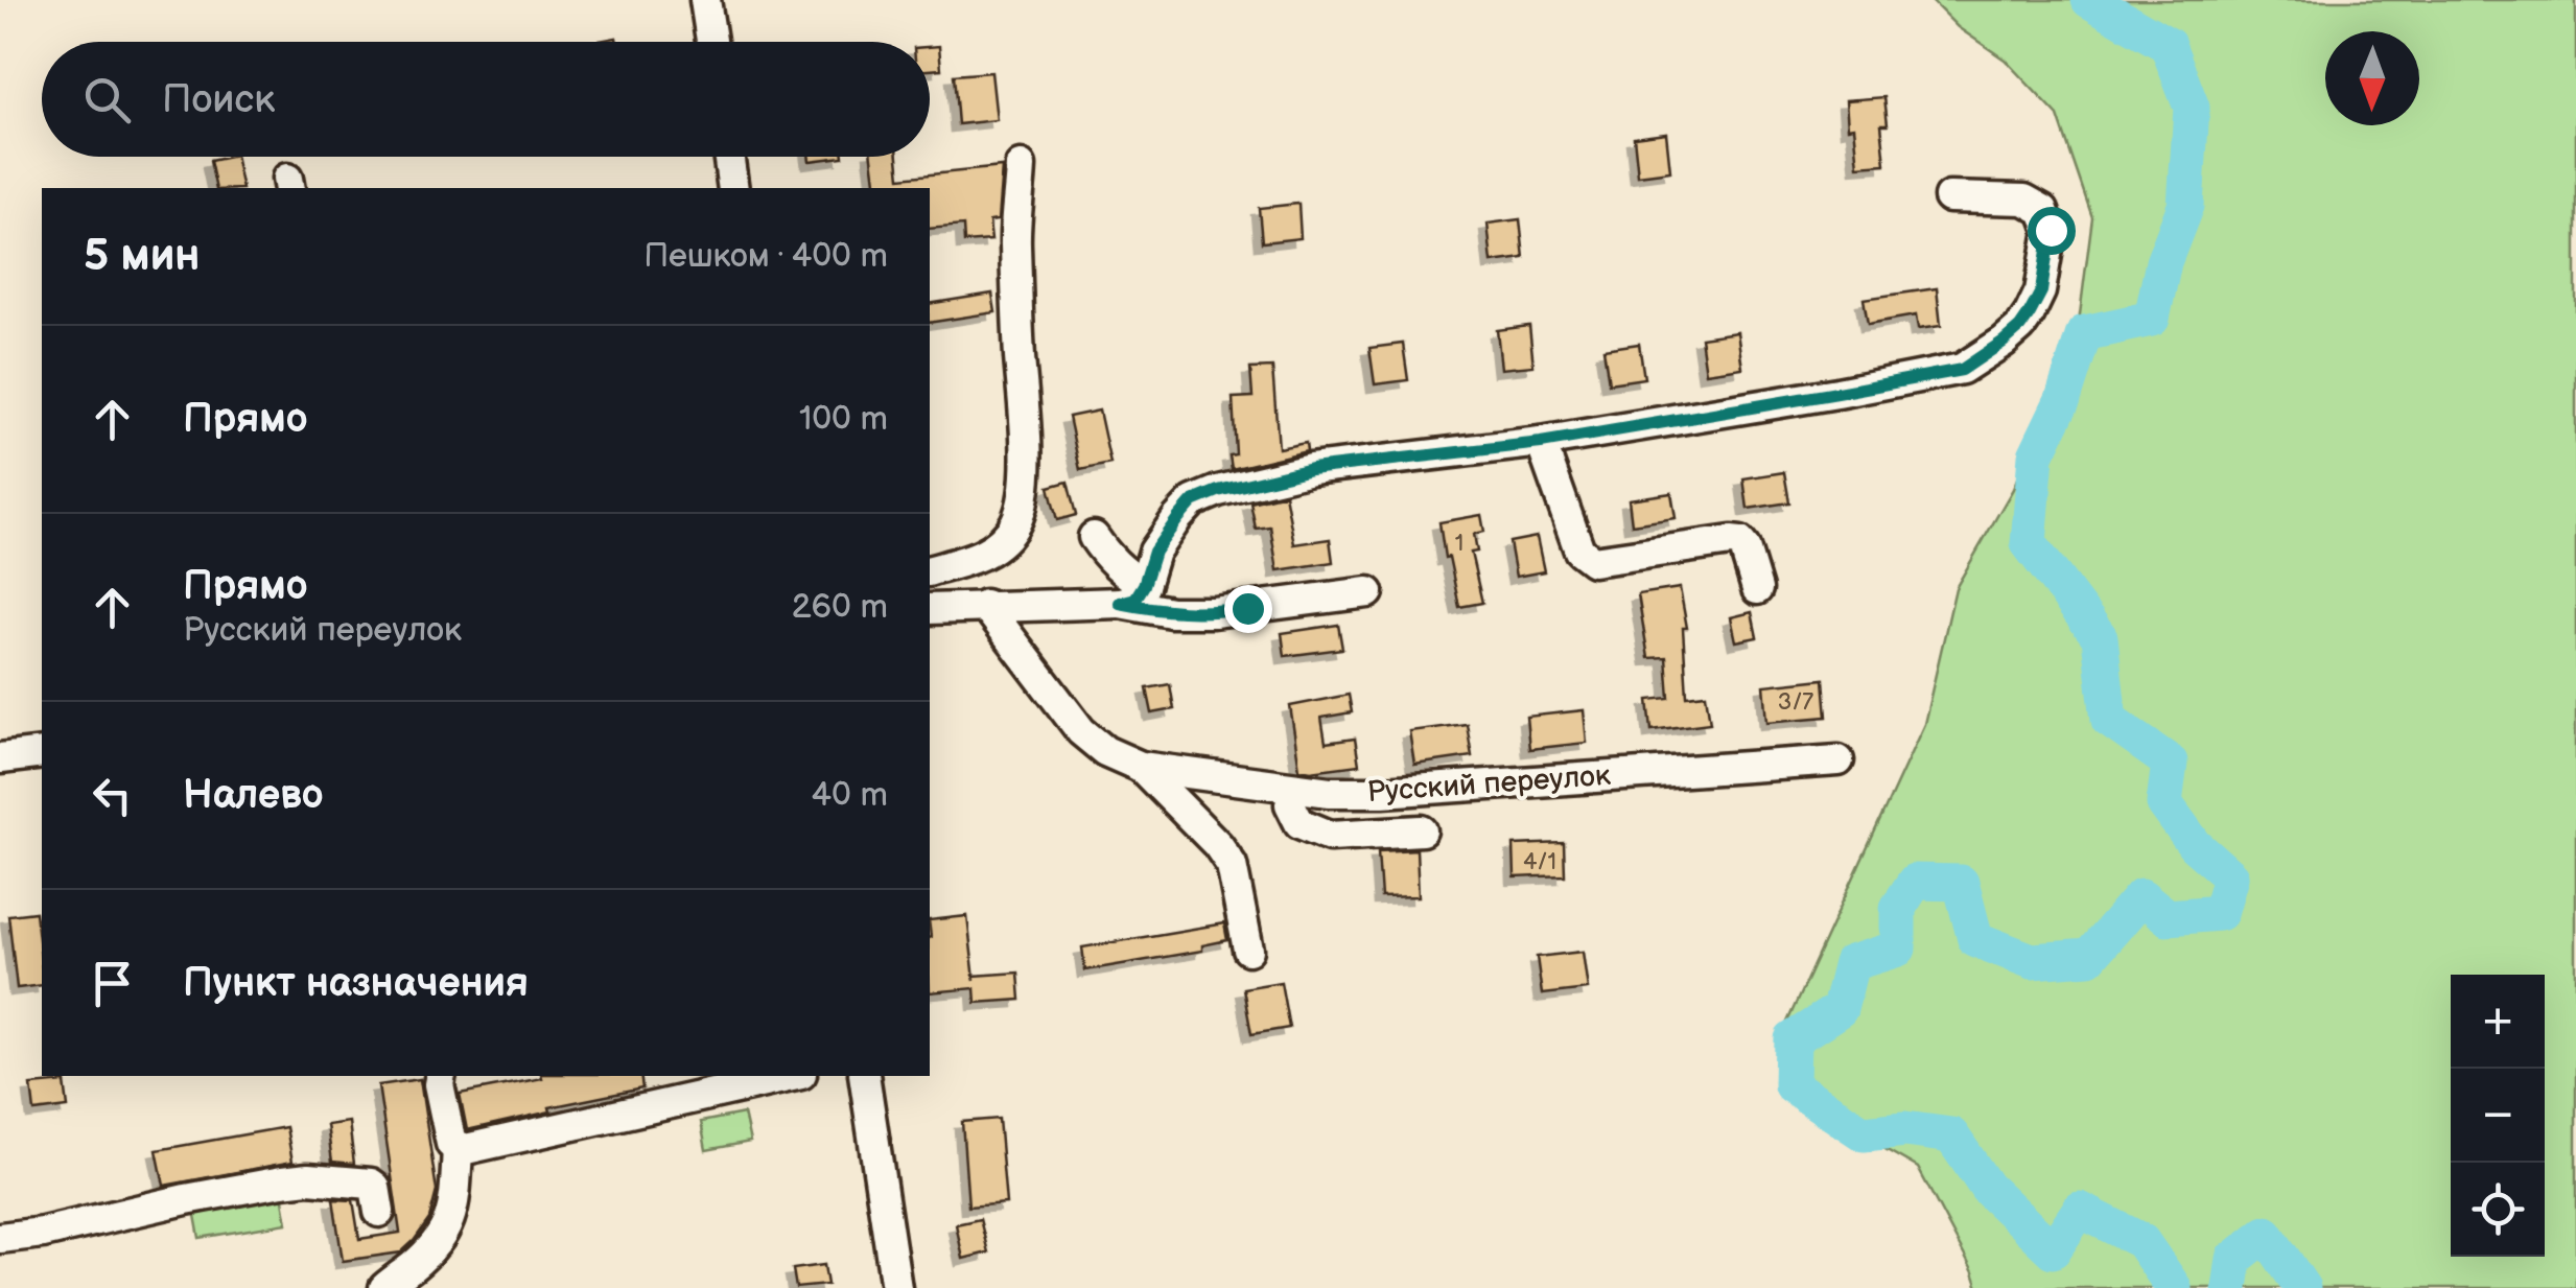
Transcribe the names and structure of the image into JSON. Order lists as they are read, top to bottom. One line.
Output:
{"streets":{"street":["Русский переулок"]},"house_numbers":["1","3/7","4/1"],"north":"bottom","page":{"search":"Поиск","heading":["5 мин","Пешком · 400 m"],"list":[["Прямо","100 m"],["Прямо","Русский переулок","260 m"],["Налево","40 m"],"Пункт назначения"],"map_buttons":["+","−"]}}
